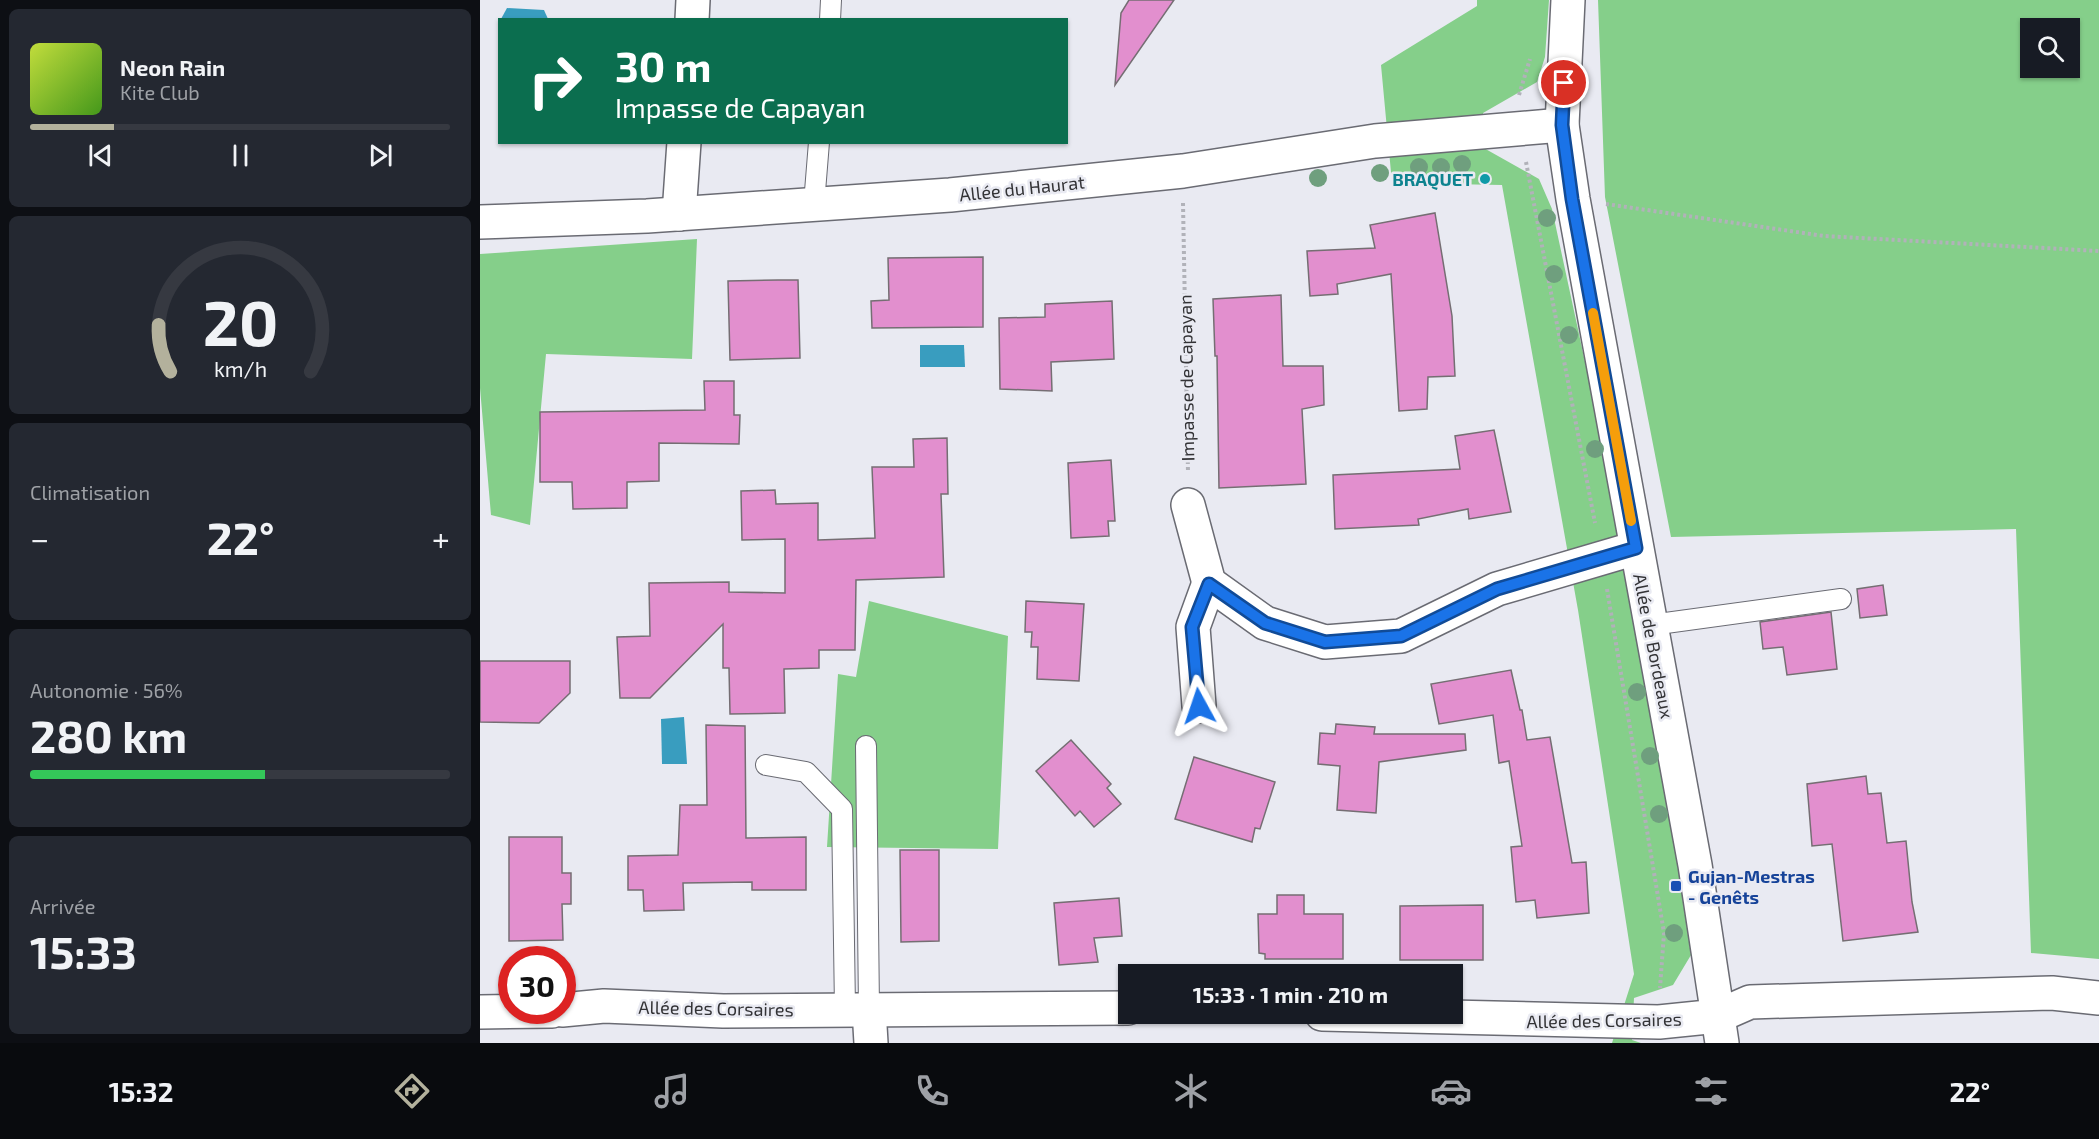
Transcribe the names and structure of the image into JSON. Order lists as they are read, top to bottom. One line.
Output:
{"streets":{"street":["Allée du Haurat","Allée de Bordeaux","Allée des Corsaires"],"path":["Impasse de Capayan"]},"crossings":[["Allée du Haurat","Impasse de Capayan"],["Allée du Haurat","Allée de Bordeaux"],["Allée de Bordeaux","Allée des Corsaires"]],"places":{"other":["BRAQUET"],"transit":["Gujan-Mestras - Genêts"]},"page":{"turn":["30 m","Impasse de Capayan"],"song":["Neon Rain","Kite Club"],"tile":["Climatisation",["Autonomie · 56%","280 km"],["Arrivée","15:33"]],"heat":["−","22°","+"],"limit":"30","trip":"15:33 · 1 min · 210 m","tabs":["15:32","22°"],"gauge":["20","km/h"]}}
